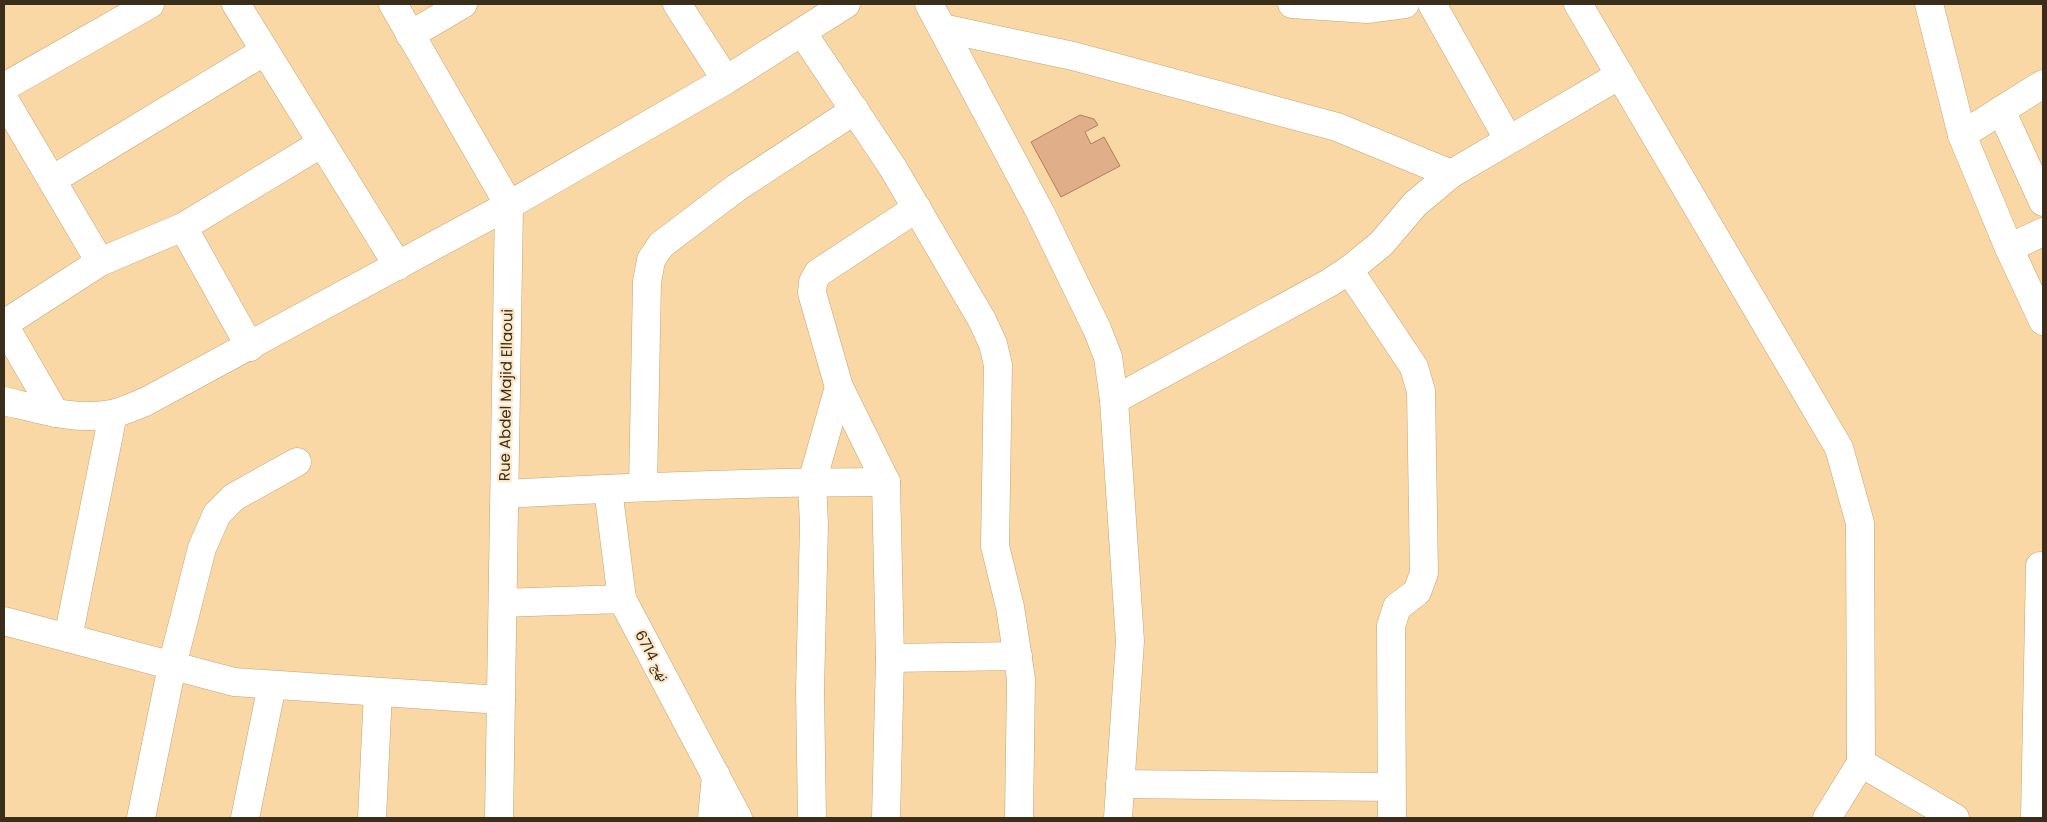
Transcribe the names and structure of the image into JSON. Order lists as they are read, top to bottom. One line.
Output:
{"streets":{"street":["Rue Abdel Majid Ellaoui","نهج 6714"]}}
